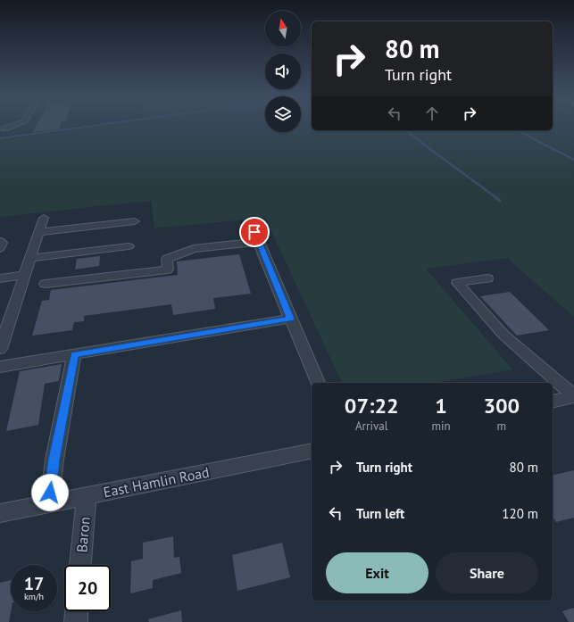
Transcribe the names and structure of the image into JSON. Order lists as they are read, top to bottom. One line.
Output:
{"streets":{"street":["East Hamlin Road","Baron"]},"crossings":[["East Hamlin Road","Baron"]],"north":"top","page":{"turn":["80 m","Turn right"],"eta":["07:22","Arrival","1","min","300","m"],"list":[{"name":"Turn right","value":"80 m"},{"name":"Turn left","value":"120 m"}],"buttons":["Exit","Share"],"speed":"17 km/h","limit":"20"}}
